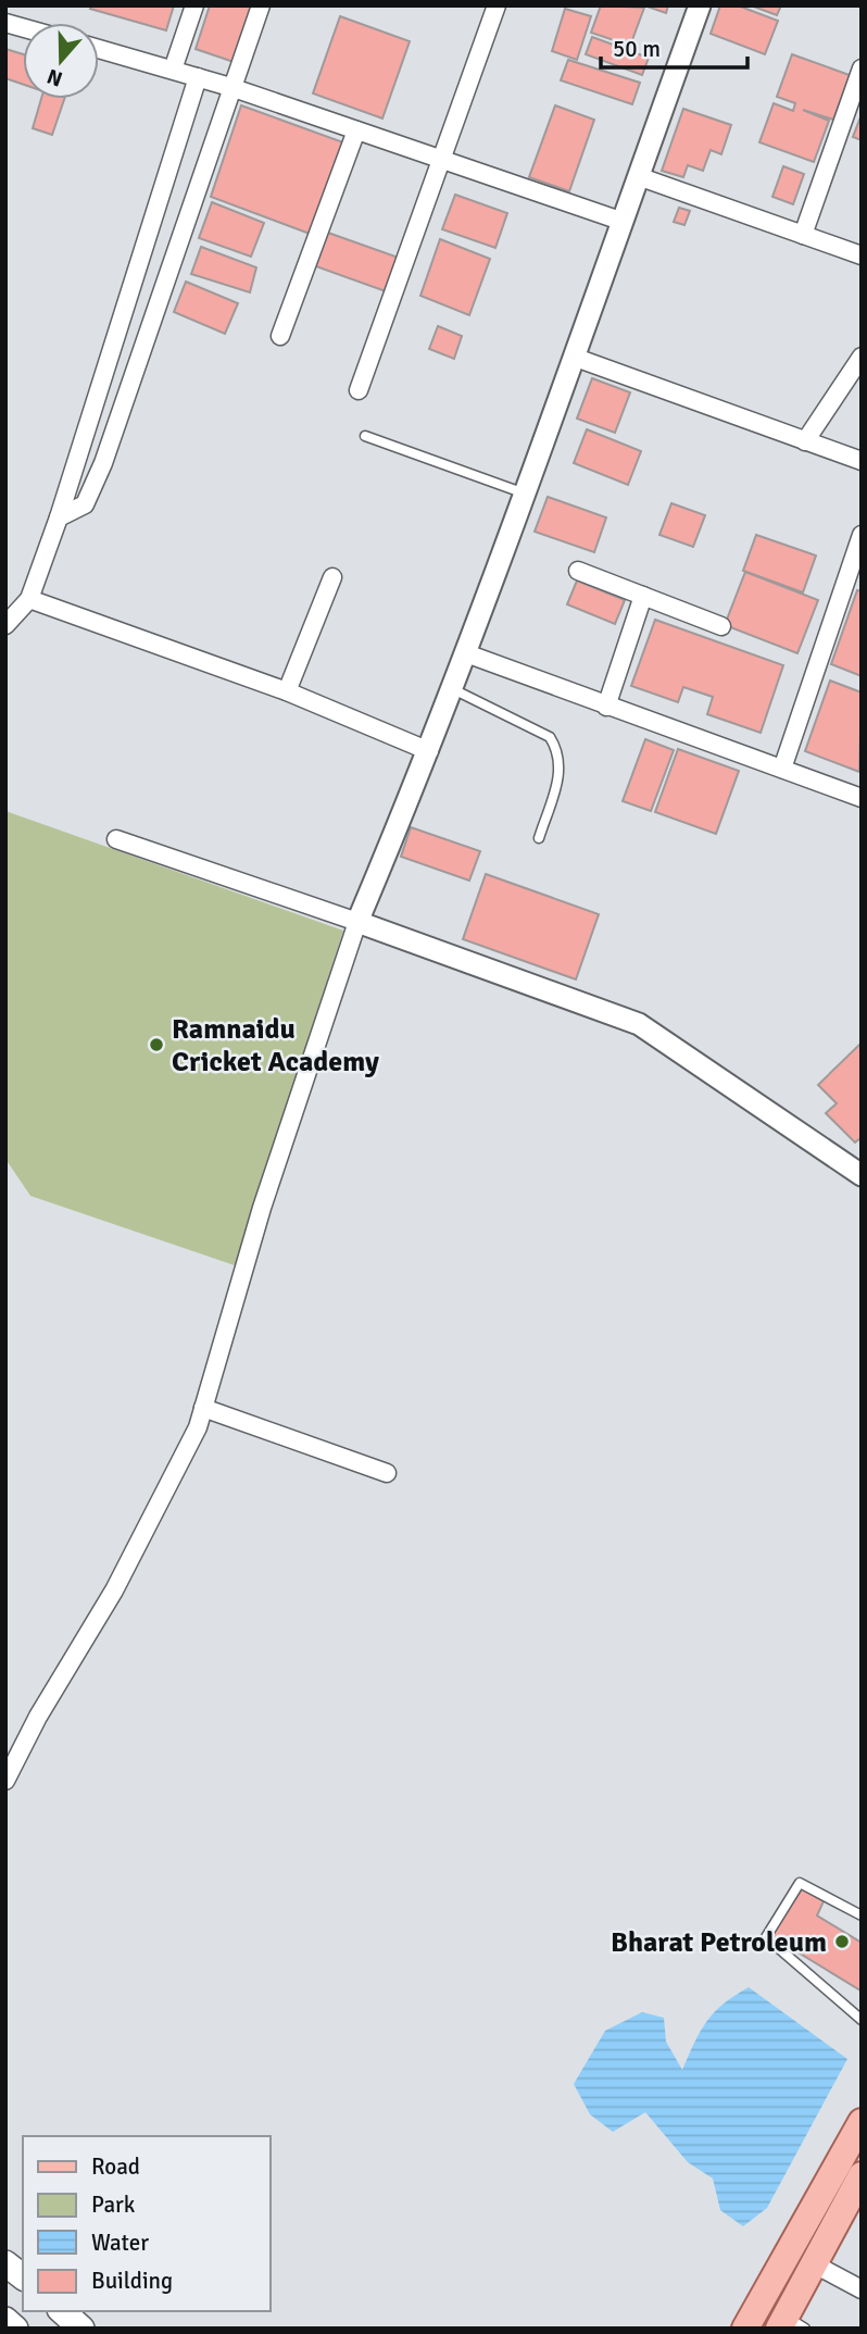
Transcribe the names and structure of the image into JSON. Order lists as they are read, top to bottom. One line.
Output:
{"places":["Ramnaidu Cricket Academy","Bharat Petroleum"],"legend":["Road","Park","Water","Building"],"scale_bar":"50 m","north":"bottom"}
